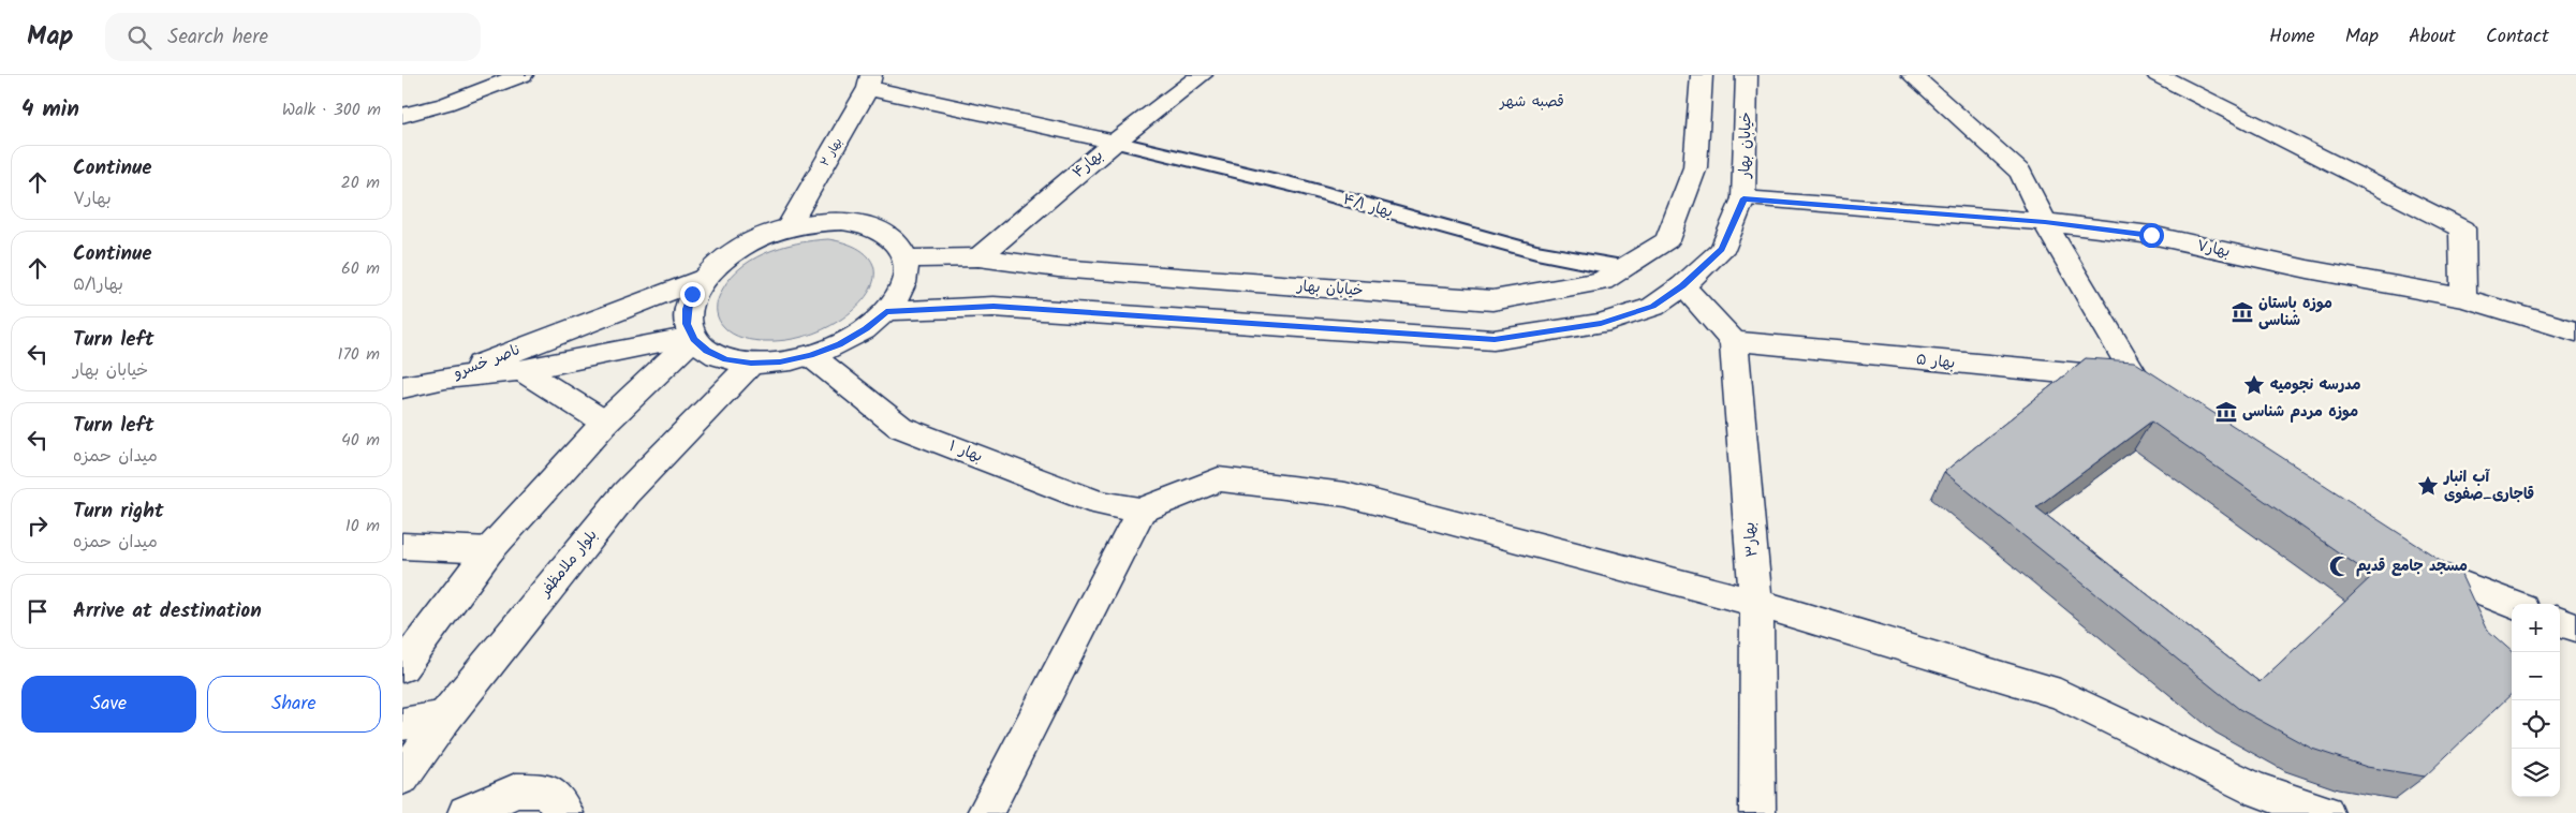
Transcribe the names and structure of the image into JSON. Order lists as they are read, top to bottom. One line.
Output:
{"streets":{"street":["خیابان بهار","بهار ۲","بهار۴","بهار۷","ناصر خسرو","بهار ۵","بهار ۱","بهار۳","بلوار ملامظفر"],"lane":["بهار ۴/۱"]},"crossings":[["خیابان بهار","بهار ۲"],["خیابان بهار","بهار۴"],["خیابان بهار","بهار ۴/۱"],["خیابان بهار","بهار۷"],["خیابان بهار","ناصر خسرو"],["خیابان بهار","بهار ۱"],["خیابان بهار","بلوار ملامظفر"],["بهار ۲","ناصر خسرو"],["بهار ۲","بهار ۱"],["بهار ۲","بلوار ملامظفر"],["بهار۴","بهار ۴/۱"],["ناصر خسرو","بهار ۱"],["ناصر خسرو","بلوار ملامظفر"],["بهار ۵","بهار۳"],["بهار ۱","بلوار ملامظفر"]],"districts":["قصبه شهر"],"places":{"museum":["موزه باستان شناسی","موزه مردم شناسی"],"place":["مدرسه نجومیه","آب انبار قاجاری_صفوی"],"mosque":["مسجد جامع قدیم"]},"page":{"header":"Map","search":"Search here","nav":["Home","Map","About","Contact"],"heading":["4 min","Walk · 300 m"],"list":[["Continue","بهار۷","20 m"],["Continue","بهار۵/۱","60 m"],["Turn left","خیابان بهار","170 m"],["Turn left","میدان حمزه","40 m"],["Turn right","میدان حمزه","10 m"],"Arrive at destination"],"map_buttons":["+","−"],"buttons":["Save","Share"]}}
